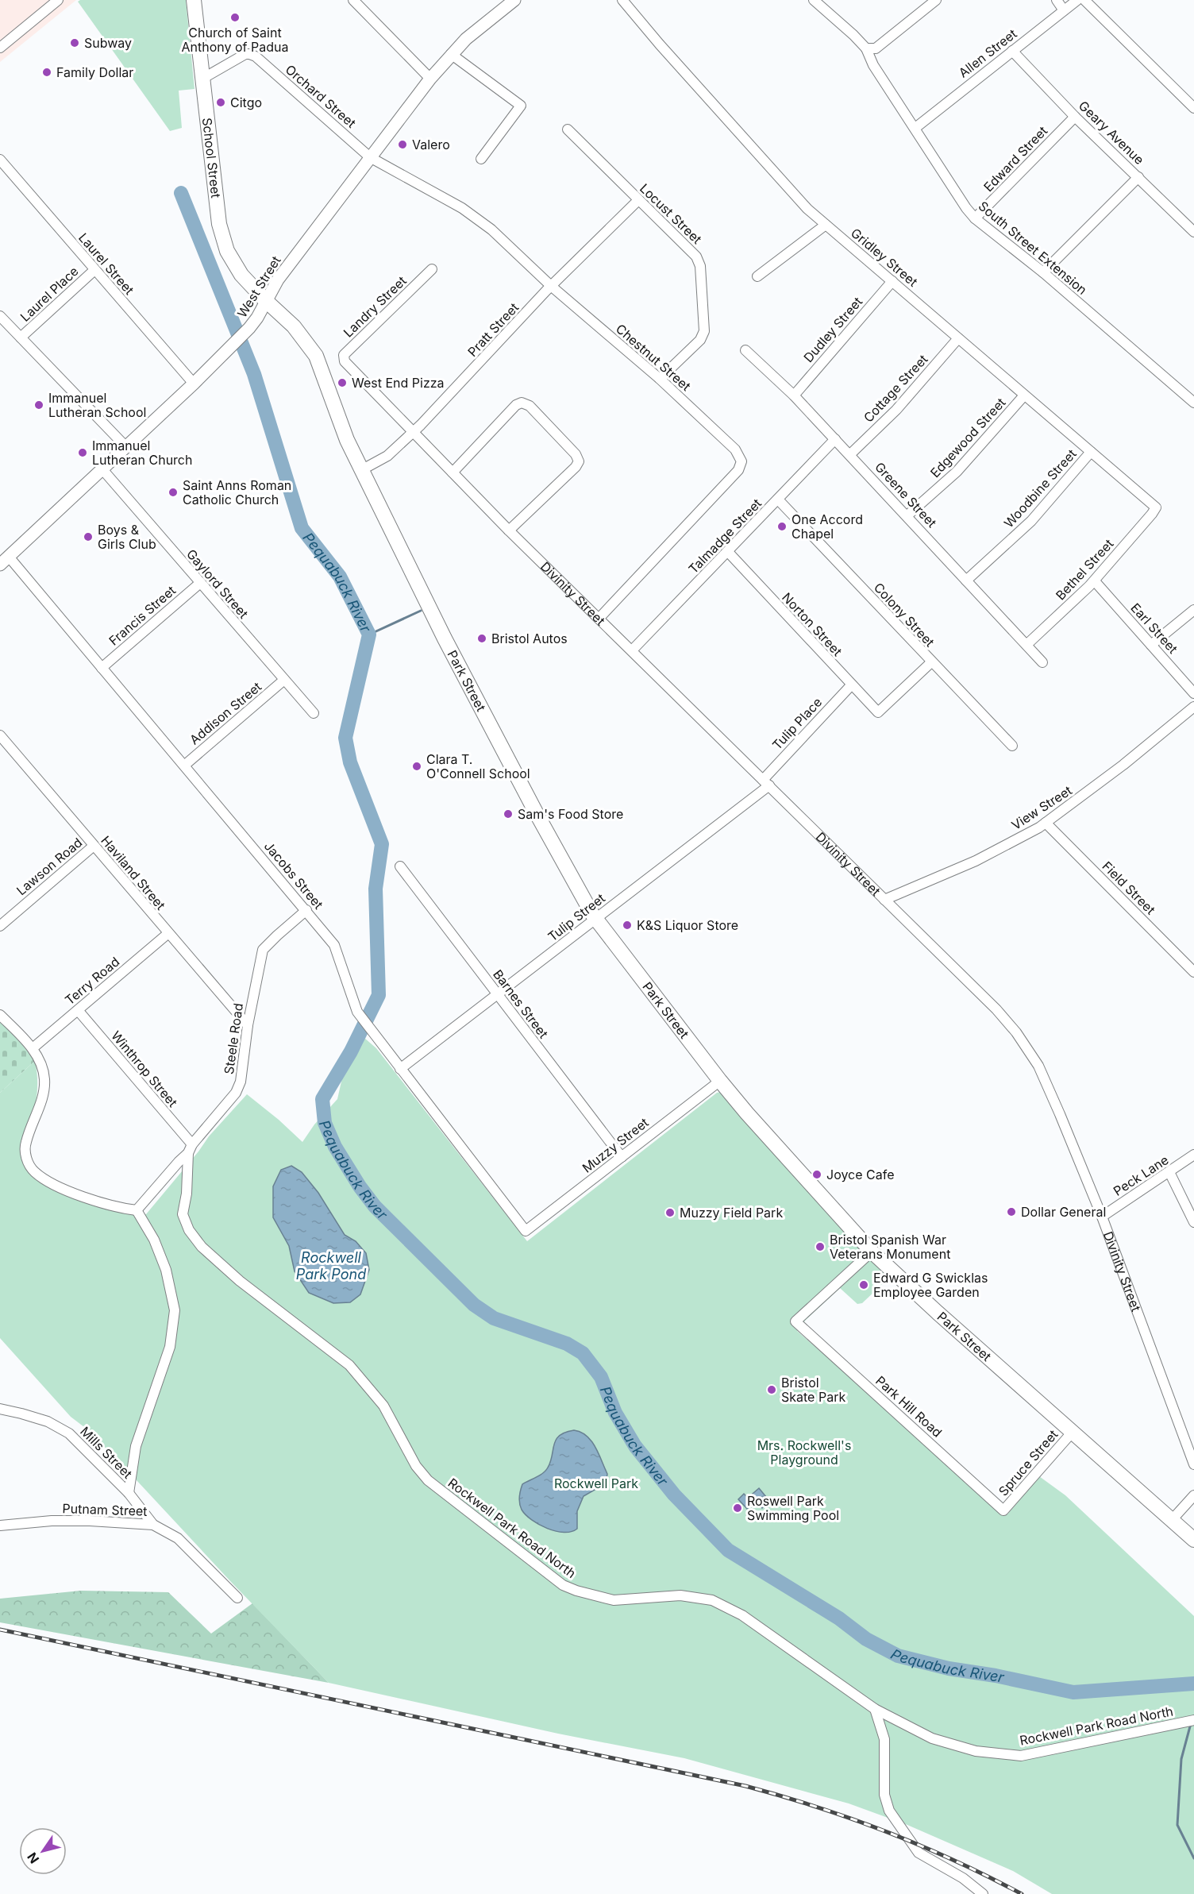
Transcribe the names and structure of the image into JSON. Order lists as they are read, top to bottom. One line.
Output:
{"streets":{"highway":["School Street","Park Street"],"main road":["West Street"],"street":["Allen Street","Orchard Street","Geary Avenue","Edward Street","Locust Street","South Street Extension","Gridley Street","Laurel Street","Laurel Place","Landry Street","Pratt Street","Dudley Street","Chestnut Street","Cottage Street","Edgewood Street","Woodbine Street","Greene Street","Talmadge Street","Bethel Street","Gaylord Street","Divinity Street","Colony Street","Francis Street","Norton Street","Earl Street","Addison Street","Tulip Place","View Street","Lawson Road","Haviland Street","Jacobs Street","Field Street","Tulip Street","Terry Road","Barnes Street","Steele Road","Winthrop Street","Muzzy Street","Peck Lane","Park Hill Road","Mills Street","Spruce Street","Putnam Street","Rockwell Park Road North"]},"crossings":[["Allen Street","Geary Avenue"],["Allen Street","South Street Extension"],["Orchard Street","School Street"],["Orchard Street","West Street"],["Orchard Street","Chestnut Street"],["Geary Avenue","Edward Street"],["School Street","West Street"],["School Street","Park Street"],["Edward Street","South Street Extension"],["Locust Street","Pratt Street"],["Locust Street","Chestnut Street"],["Gridley Street","Dudley Street"],["Gridley Street","Cottage Street"],["Gridley Street","Edgewood Street"],["Gridley Street","Woodbine Street"],["Gridley Street","Bethel Street"],["Laurel Street","West Street"],["Laurel Street","Laurel Place"],["West Street","Chestnut Street"],["West Street","Gaylord Street"],["West Street","Park Street"],["West Street","Jacobs Street"],["Landry Street","Divinity Street"],["Pratt Street","Chestnut Street"],["Pratt Street","Divinity Street"],["Pratt Street","Park Street"],["Dudley Street","Greene Street"],["Chestnut Street","Divinity Street"],["Cottage Street","Greene Street"],["Edgewood Street","Greene Street"],["Woodbine Street","Greene Street"],["Greene Street","Talmadge Street"],["Greene Street","Bethel Street"],["Talmadge Street","Divinity Street"],["Talmadge Street","Colony Street"],["Talmadge Street","Norton Street"],["Bethel Street","Earl Street"],["Gaylord Street","Francis Street"],["Gaylord Street","Addison Street"],["Divinity Street","Tulip Place"],["Divinity Street","View Street"],["Divinity Street","Tulip Street"],["Divinity Street","Peck Lane"],["Colony Street","Norton Street"],["Francis Street","Jacobs Street"],["Norton Street","Tulip Place"],["Park Street","Tulip Street"],["Park Street","Muzzy Street"],["Park Street","Park Hill Road"],["Park Street","Spruce Street"],["Addison Street","Jacobs Street"],["Tulip Place","Tulip Street"],["View Street","Field Street"],["Lawson Road","Haviland Street"],["Haviland Street","Terry Road"],["Haviland Street","Steele Road"],["Jacobs Street","Tulip Street"],["Jacobs Street","Steele Road"],["Jacobs Street","Muzzy Street"],["Tulip Street","Barnes Street"],["Terry Road","Winthrop Street"],["Barnes Street","Muzzy Street"],["Steele Road","Winthrop Street"],["Steele Road","Rockwell Park Road North"],["Winthrop Street","Rockwell Park Road North"],["Park Hill Road","Spruce Street"],["Mills Street","Putnam Street"]],"water":["Pequabuck River","Rockwell Park Pond"],"parks":["Mrs. Rockwell's Playground","Rockwell Park"],"places":["Church of Saint Anthony of Padua","Subway","Family Dollar","Citgo","Valero","West End Pizza","Immanuel Lutheran School","Immanuel Lutheran Church","Saint Anns Roman Catholic Church","One Accord Chapel","Boys & Girls Club","Bristol Autos","Clara T. O'Connell School","Sam's Food Store","K&S Liquor Store","Joyce Cafe","Dollar General","Muzzy Field Park","Bristol Spanish War Veterans Monument","Edward G Swicklas Employee Garden","Bristol Skate Park","Roswell Park Swimming Pool"],"north":"bottom left"}
